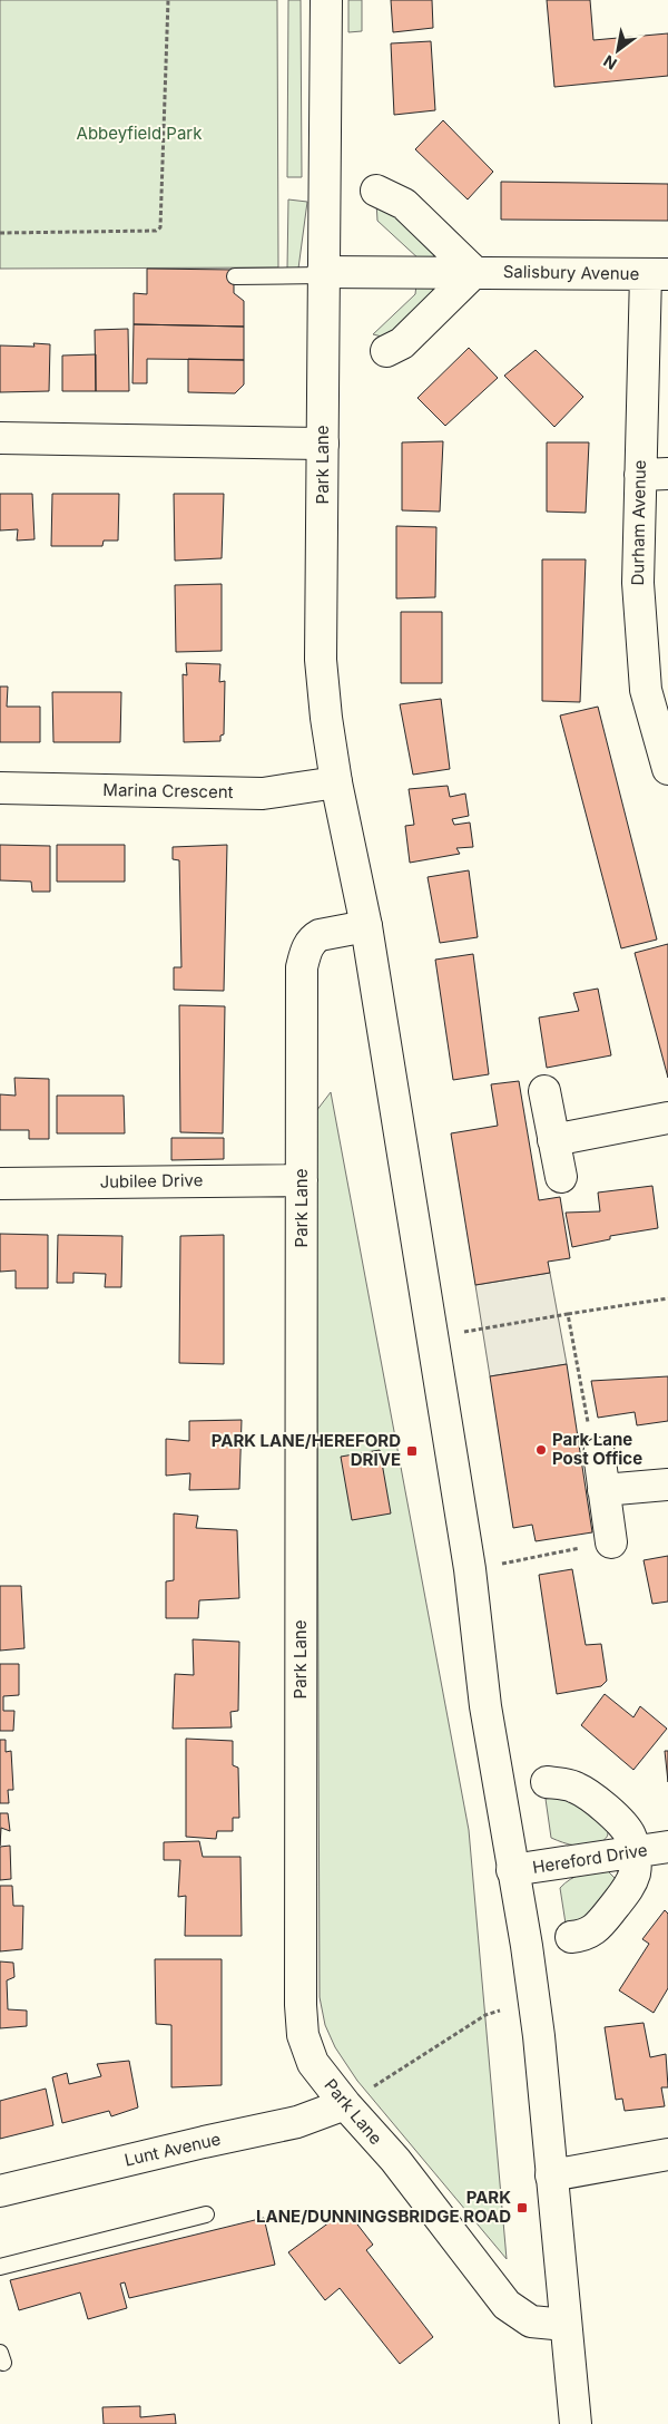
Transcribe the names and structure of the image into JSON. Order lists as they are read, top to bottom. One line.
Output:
{"streets":{"street":["Salisbury Avenue","Park Lane","Durham Avenue","Marina Crescent","Jubilee Drive","Hereford Drive","Lunt Avenue"]},"crossings":[["Salisbury Avenue","Park Lane"],["Salisbury Avenue","Durham Avenue"],["Park Lane","Marina Crescent"],["Park Lane","Jubilee Drive"],["Park Lane","Hereford Drive"],["Park Lane","Lunt Avenue"]],"parks":["Abbeyfield Park"],"places":{"other":["Park Lane Post Office"],"transit":["PARK LANE/HEREFORD DRIVE","PARK LANE/DUNNINGSBRIDGE ROAD"]},"north":"bottom left"}
